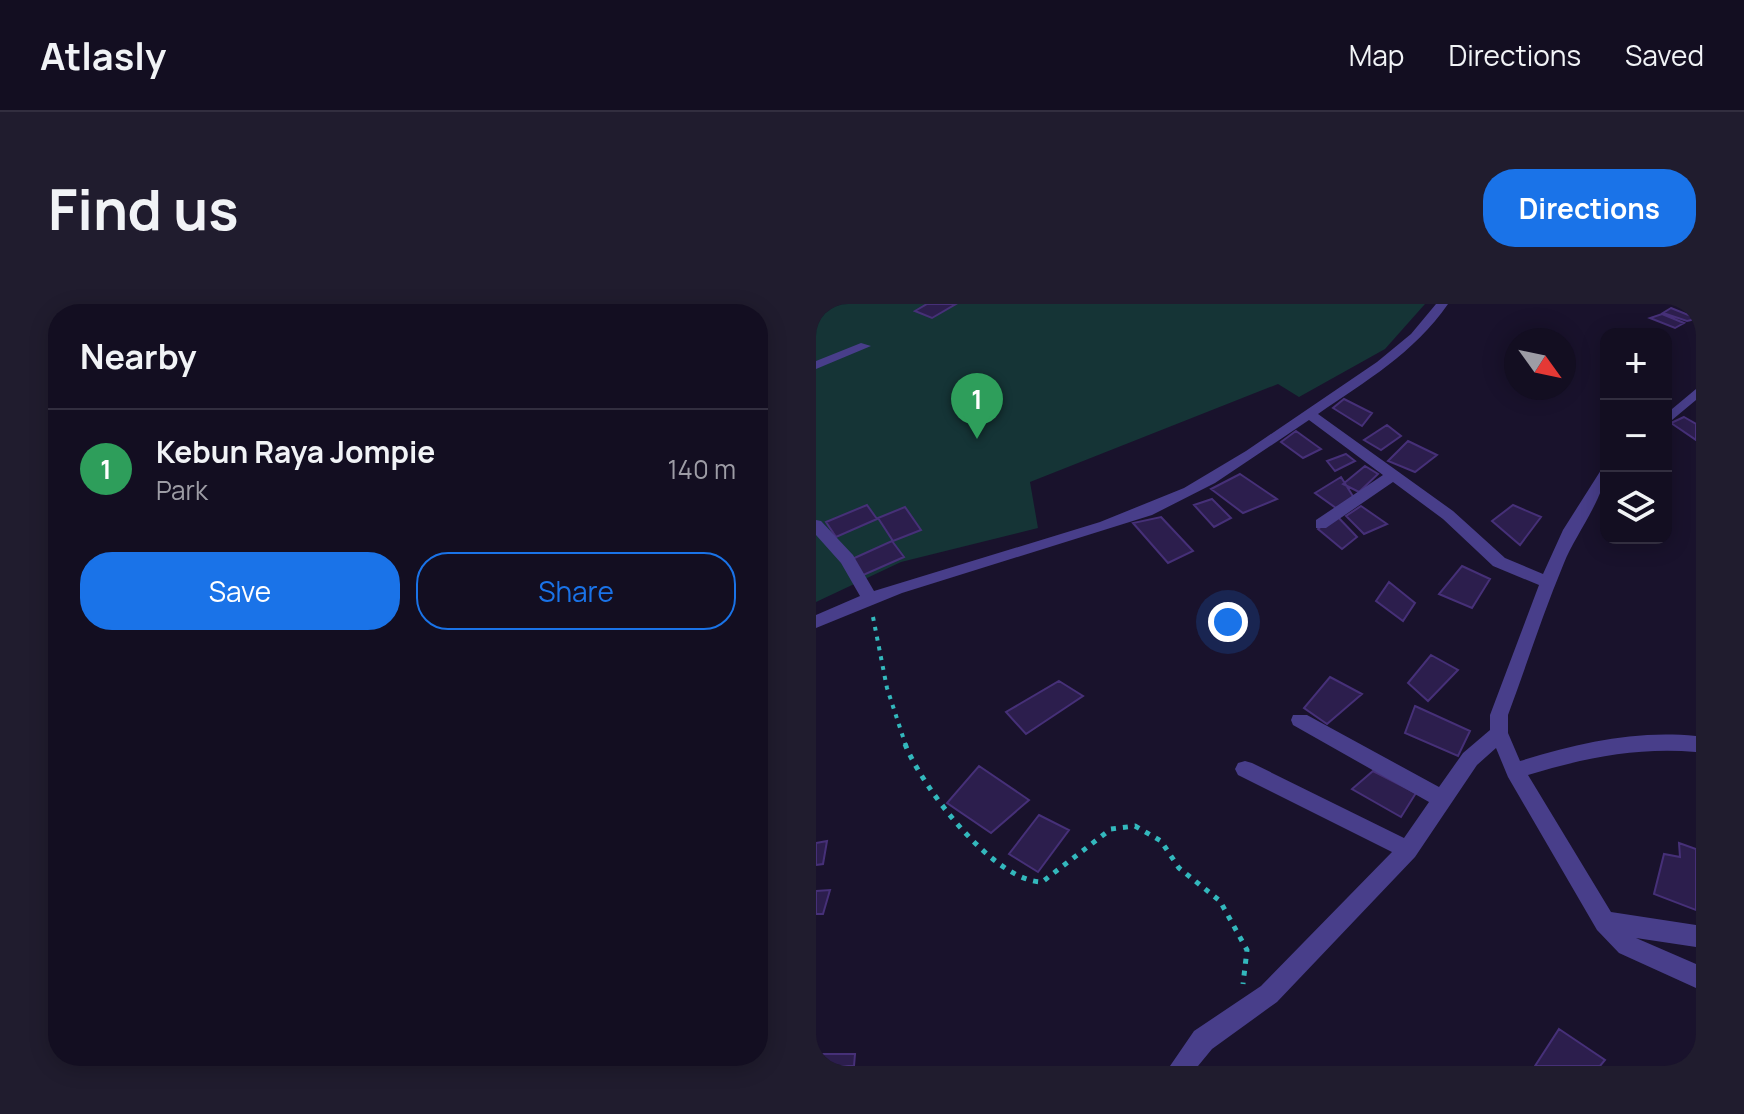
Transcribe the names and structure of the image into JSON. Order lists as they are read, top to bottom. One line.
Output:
{"north":"bottom right","page":{"header":"Atlasly","nav":["Map","Directions","Saved"],"buttons":["Directions",["Save","Share"]],"title":"Find us","heading":"Nearby","map_buttons":["+","−"],"pins":"1","list":[{"mark":"1","name":"Kebun Raya Jompie","note":"Park","value":"140 m"}]}}
